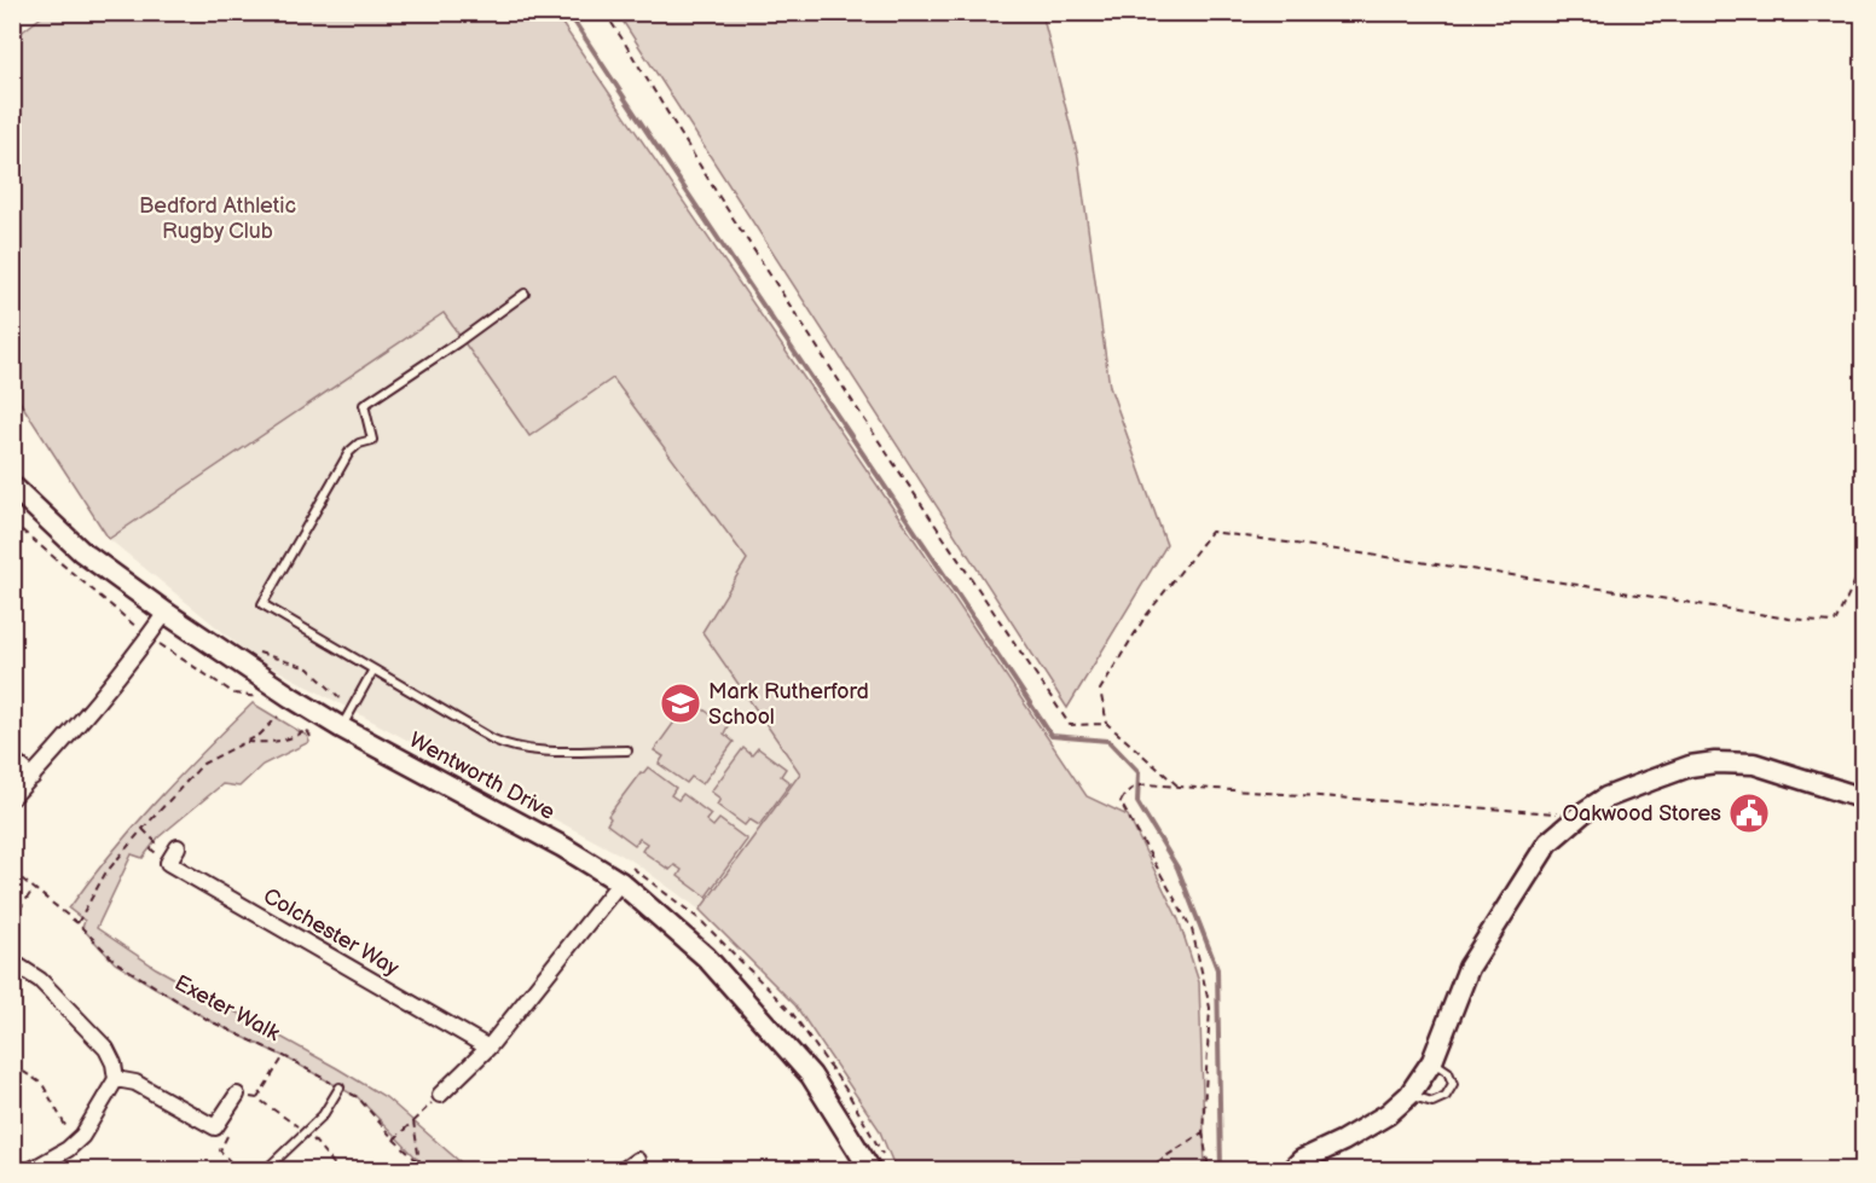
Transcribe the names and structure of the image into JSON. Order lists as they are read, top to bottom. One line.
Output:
{"streets":{"street":["Wentworth Drive","Colchester Way"],"path":["Exeter Walk"]},"parks":["Bedford Athletic Rugby Club"],"places":{"school or university":["Mark Rutherford School"],"public building":["Oakwood Stores"]}}
